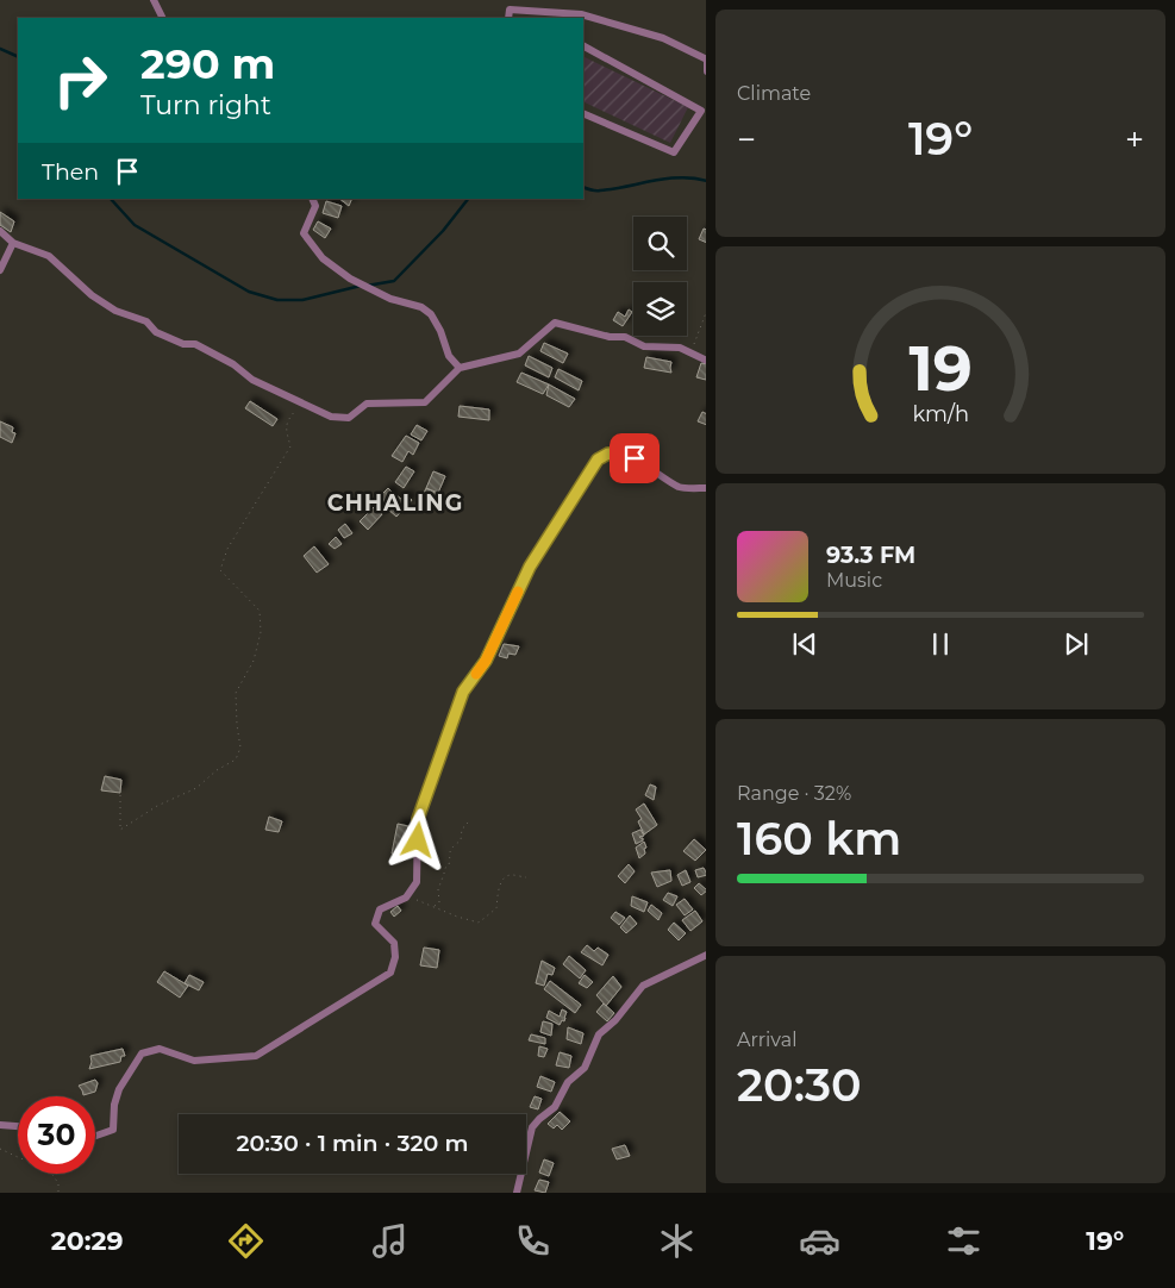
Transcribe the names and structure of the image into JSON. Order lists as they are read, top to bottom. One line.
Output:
{"districts":["CHHALING"],"page":{"tile":["Climate",["Range · 32%","160 km"],["Arrival","20:30"]],"turn":["290 m","Turn right"],"heat":["−","19°","+"],"then":"Then","song":["93.3 FM","Music"],"limit":"30","trip":"20:30 · 1 min · 320 m","tabs":["20:29","19°"],"gauge":["19","km/h"]}}
